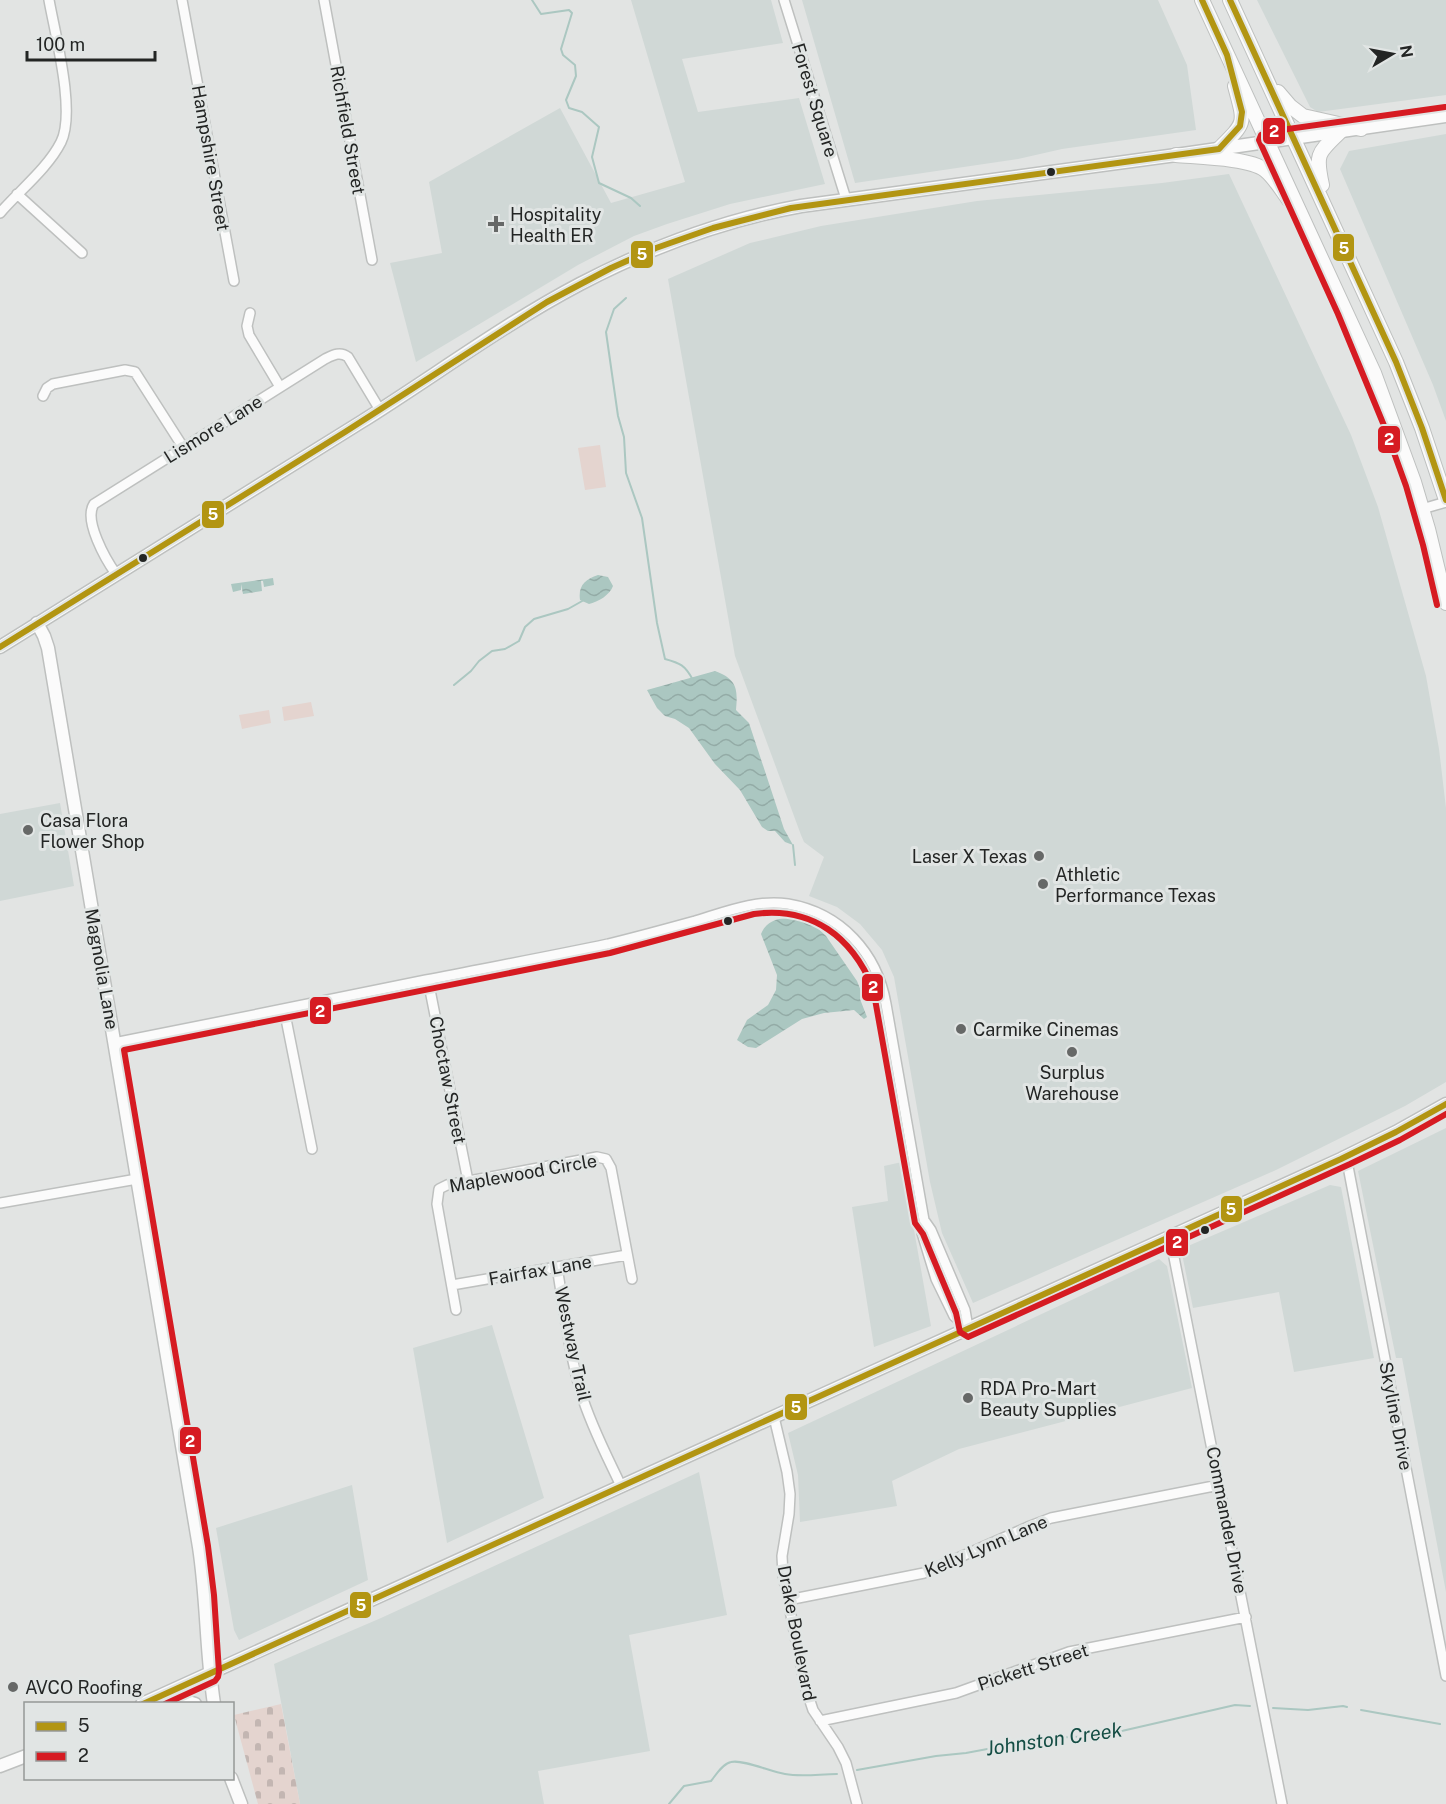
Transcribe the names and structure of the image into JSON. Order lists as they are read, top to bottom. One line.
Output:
{"streets":{"main road":["Magnolia Lane"],"street":["Forest Square","Richfield Street","Hampshire Street","Lismore Lane","Choctaw Street","Maplewood Circle","Fairfax Lane","Westway Trail","Skyline Drive","Commander Drive","Kelly Lynn Lane","Drake Boulevard","Pickett Street"]},"crossings":[["Choctaw Street","Maplewood Circle"],["Maplewood Circle","Fairfax Lane"],["Fairfax Lane","Westway Trail"],["Commander Drive","Kelly Lynn Lane"],["Commander Drive","Pickett Street"],["Kelly Lynn Lane","Drake Boulevard"],["Drake Boulevard","Pickett Street"]],"water":["Johnston Creek"],"places":{"health":["Hospitality Health ER"],"other":["Casa Flora Flower Shop","Laser X Texas","Athletic Performance Texas","Carmike Cinemas","Surplus Warehouse","RDA Pro-Mart Beauty Supplies","AVCO Roofing"]},"lines":["transit line 5","transit line 2"],"legend":["5","2"],"scale_bar":"100 m","north":"right"}
